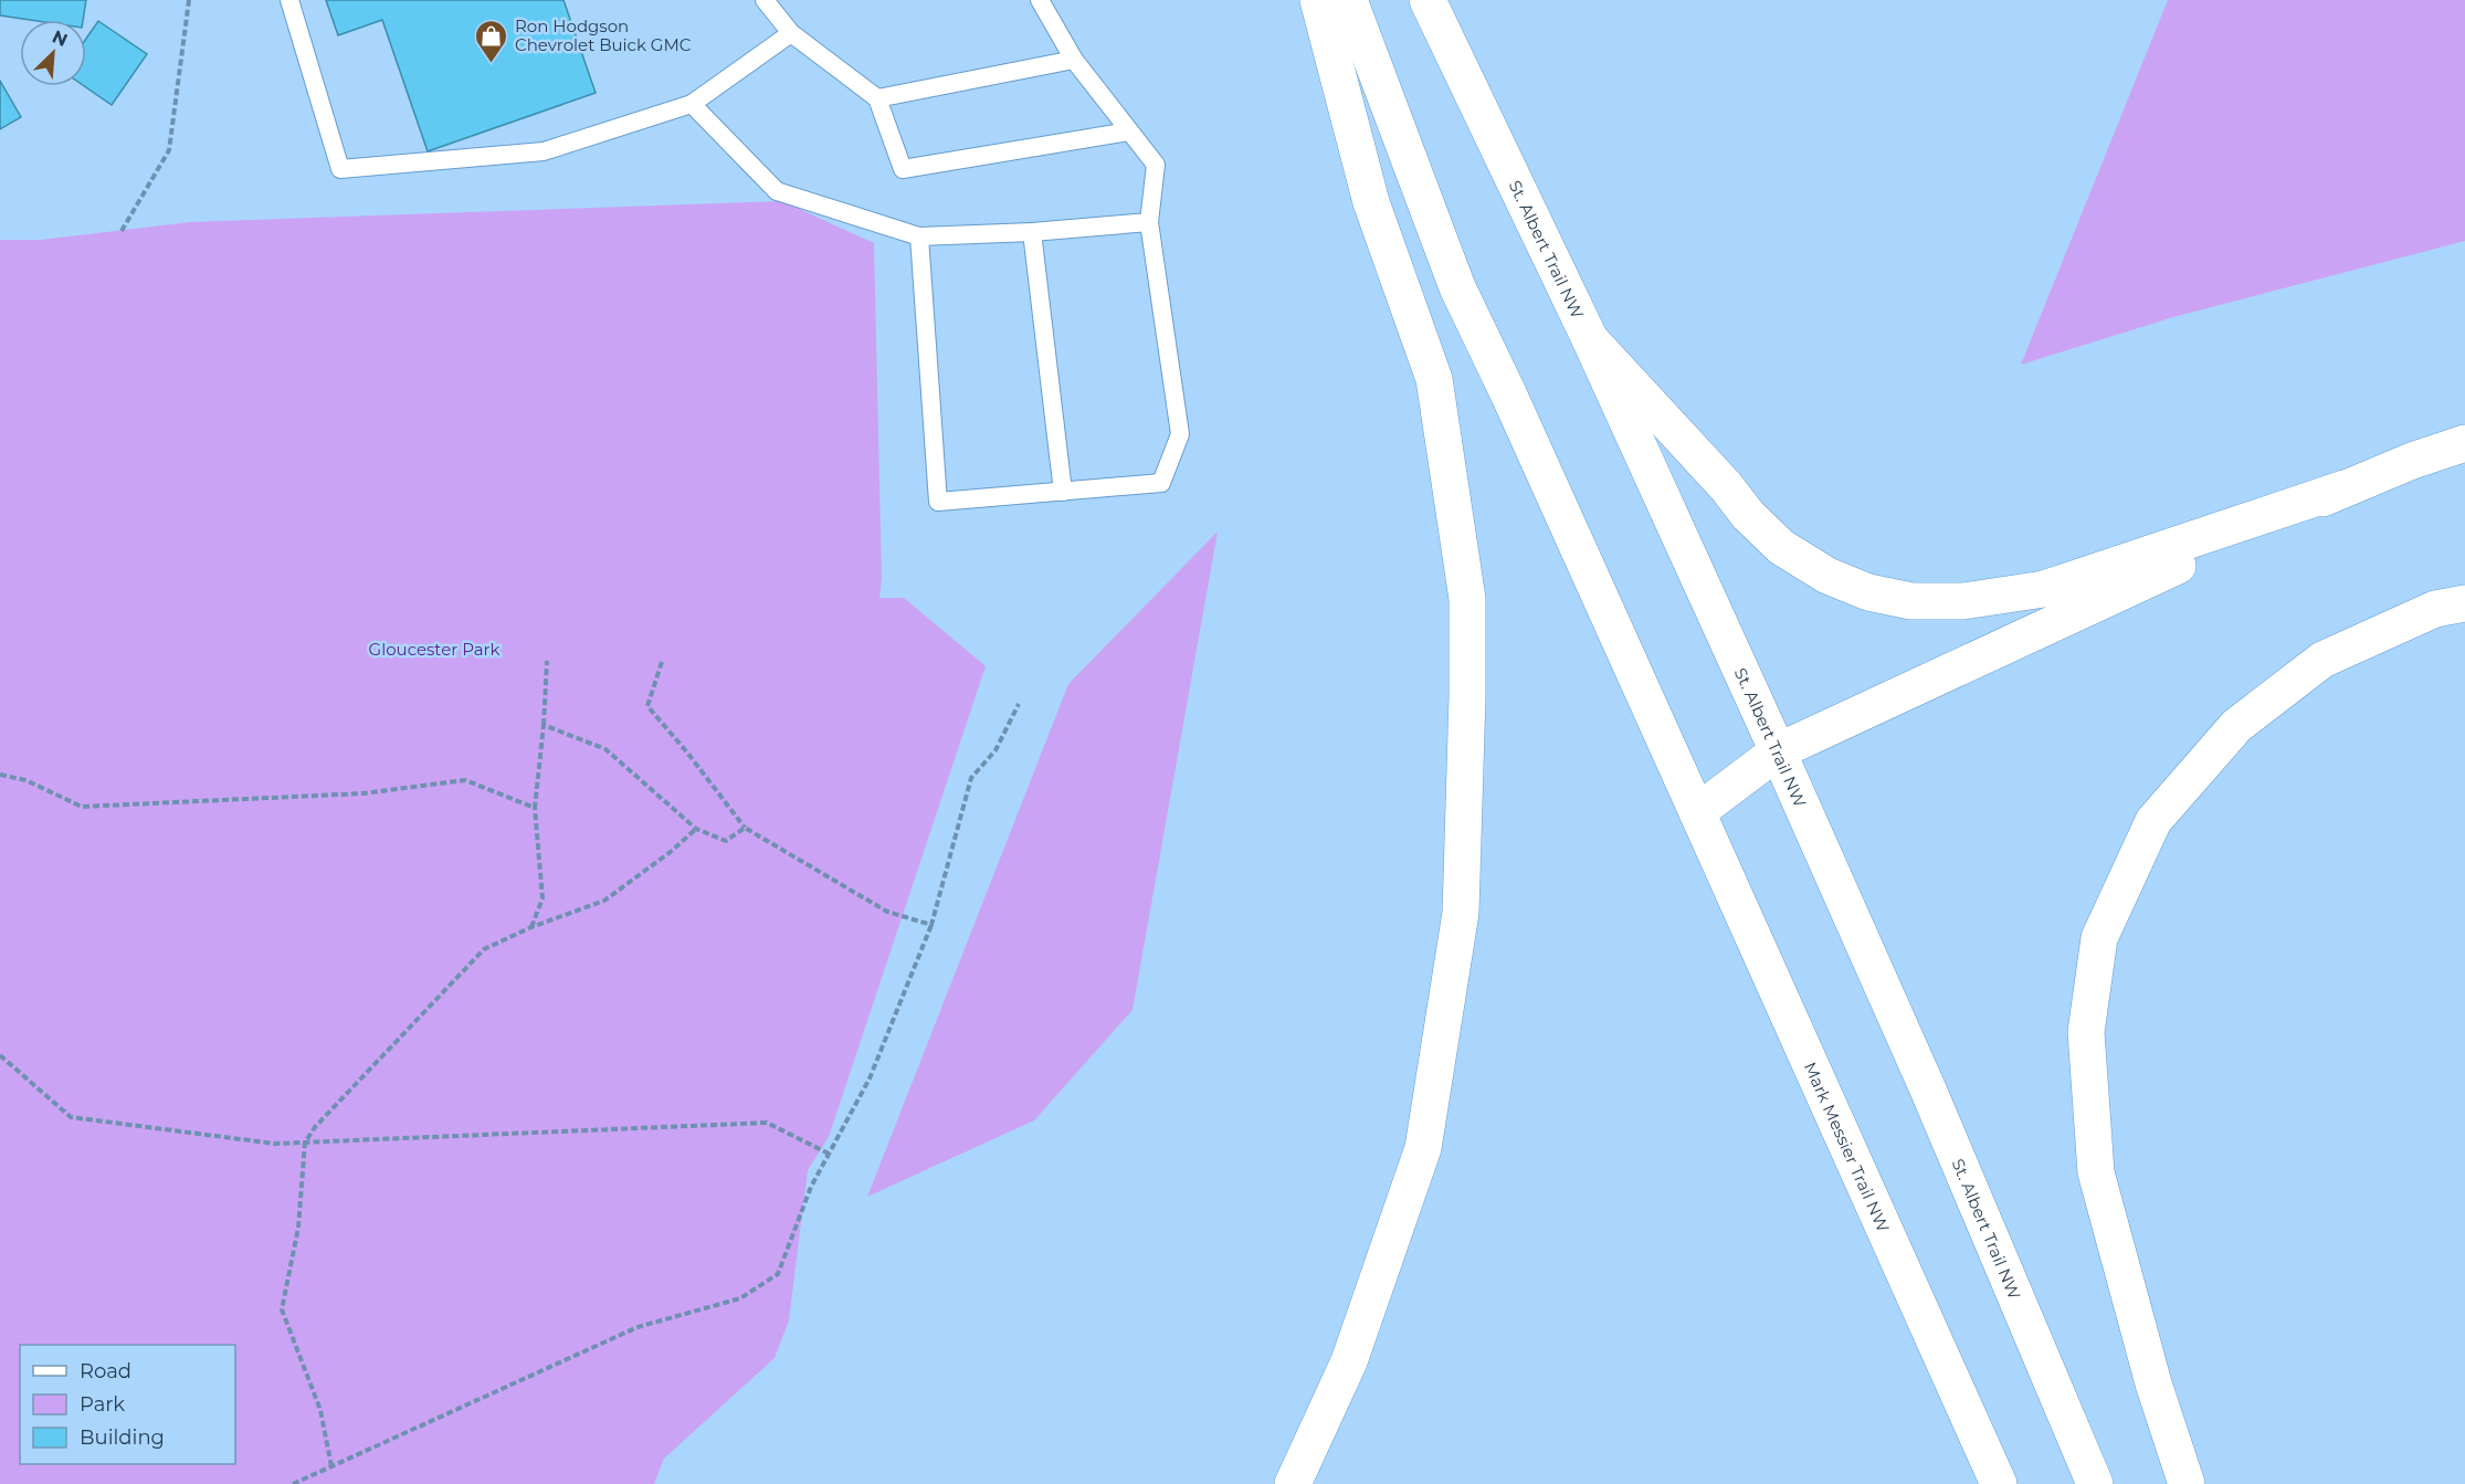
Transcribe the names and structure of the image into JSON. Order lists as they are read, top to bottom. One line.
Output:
{"streets":{"main road":["St. Albert Trail NW","Mark Messier Trail NW"]},"parks":["Gloucester Park"],"places":{"shop":["Ron Hodgson Chevrolet Buick GMC"]},"legend":["Road","Park","Building"],"north":"top right"}
